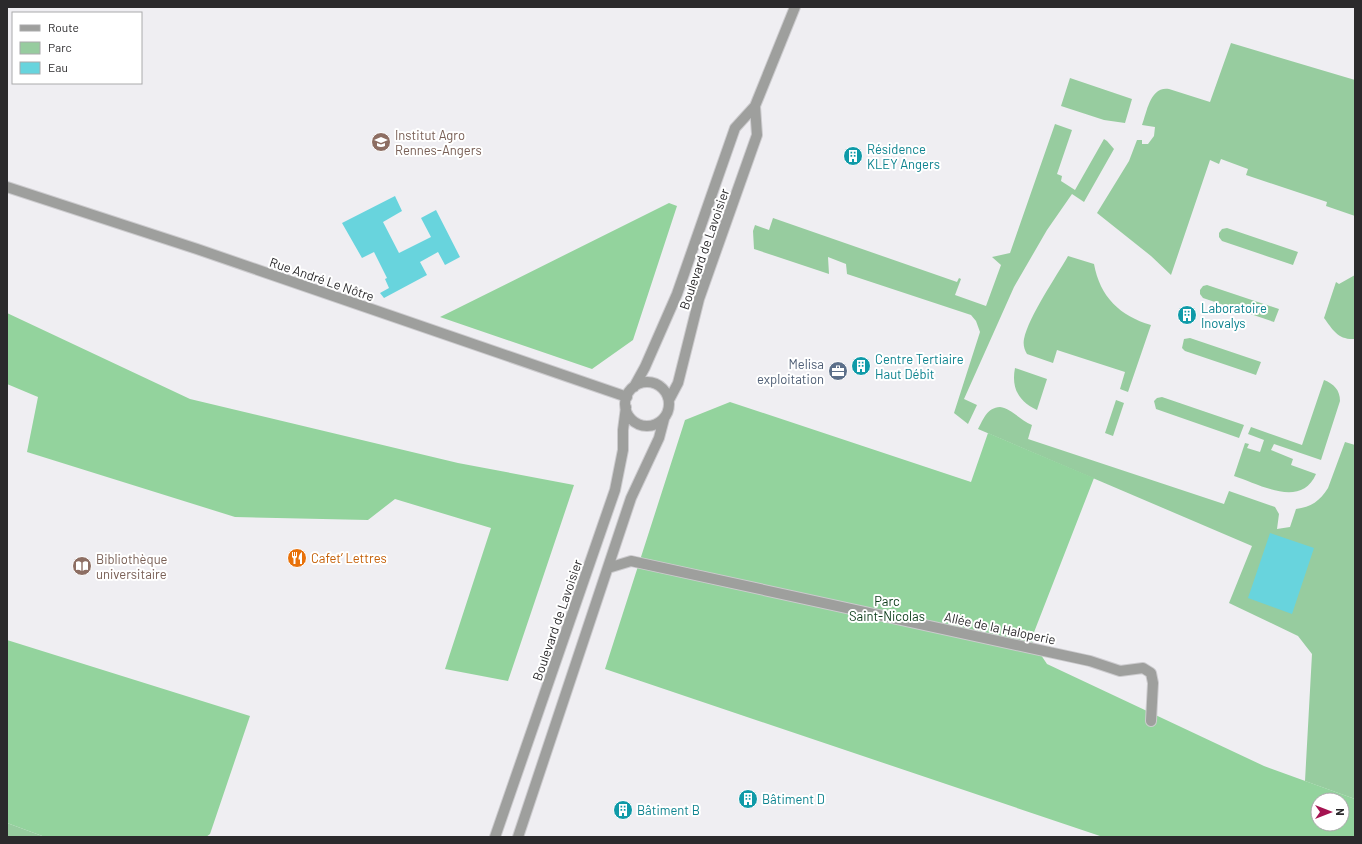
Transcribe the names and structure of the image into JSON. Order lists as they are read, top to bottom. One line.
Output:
{"streets":{"street":["Boulevard de Lavoisier","Rue André Le Nôtre","Allée de la Haloperie"]},"crossings":[["Boulevard de Lavoisier","Rue André Le Nôtre"]],"parks":["Parc Saint-Nicolas"],"places":{"school or university":["Institut Agro Rennes-Angers"],"building":["Résidence KLEY Angers","Laboratoire Inovalys","Centre Tertiaire Haut Débit","Bâtiment D","Bâtiment B"],"office":["Melisa exploitation"],"restaurant":["Cafet’ Lettres"],"library":["Bibliothèque universitaire"]},"legend":["Route","Parc","Eau"],"north":"right"}
